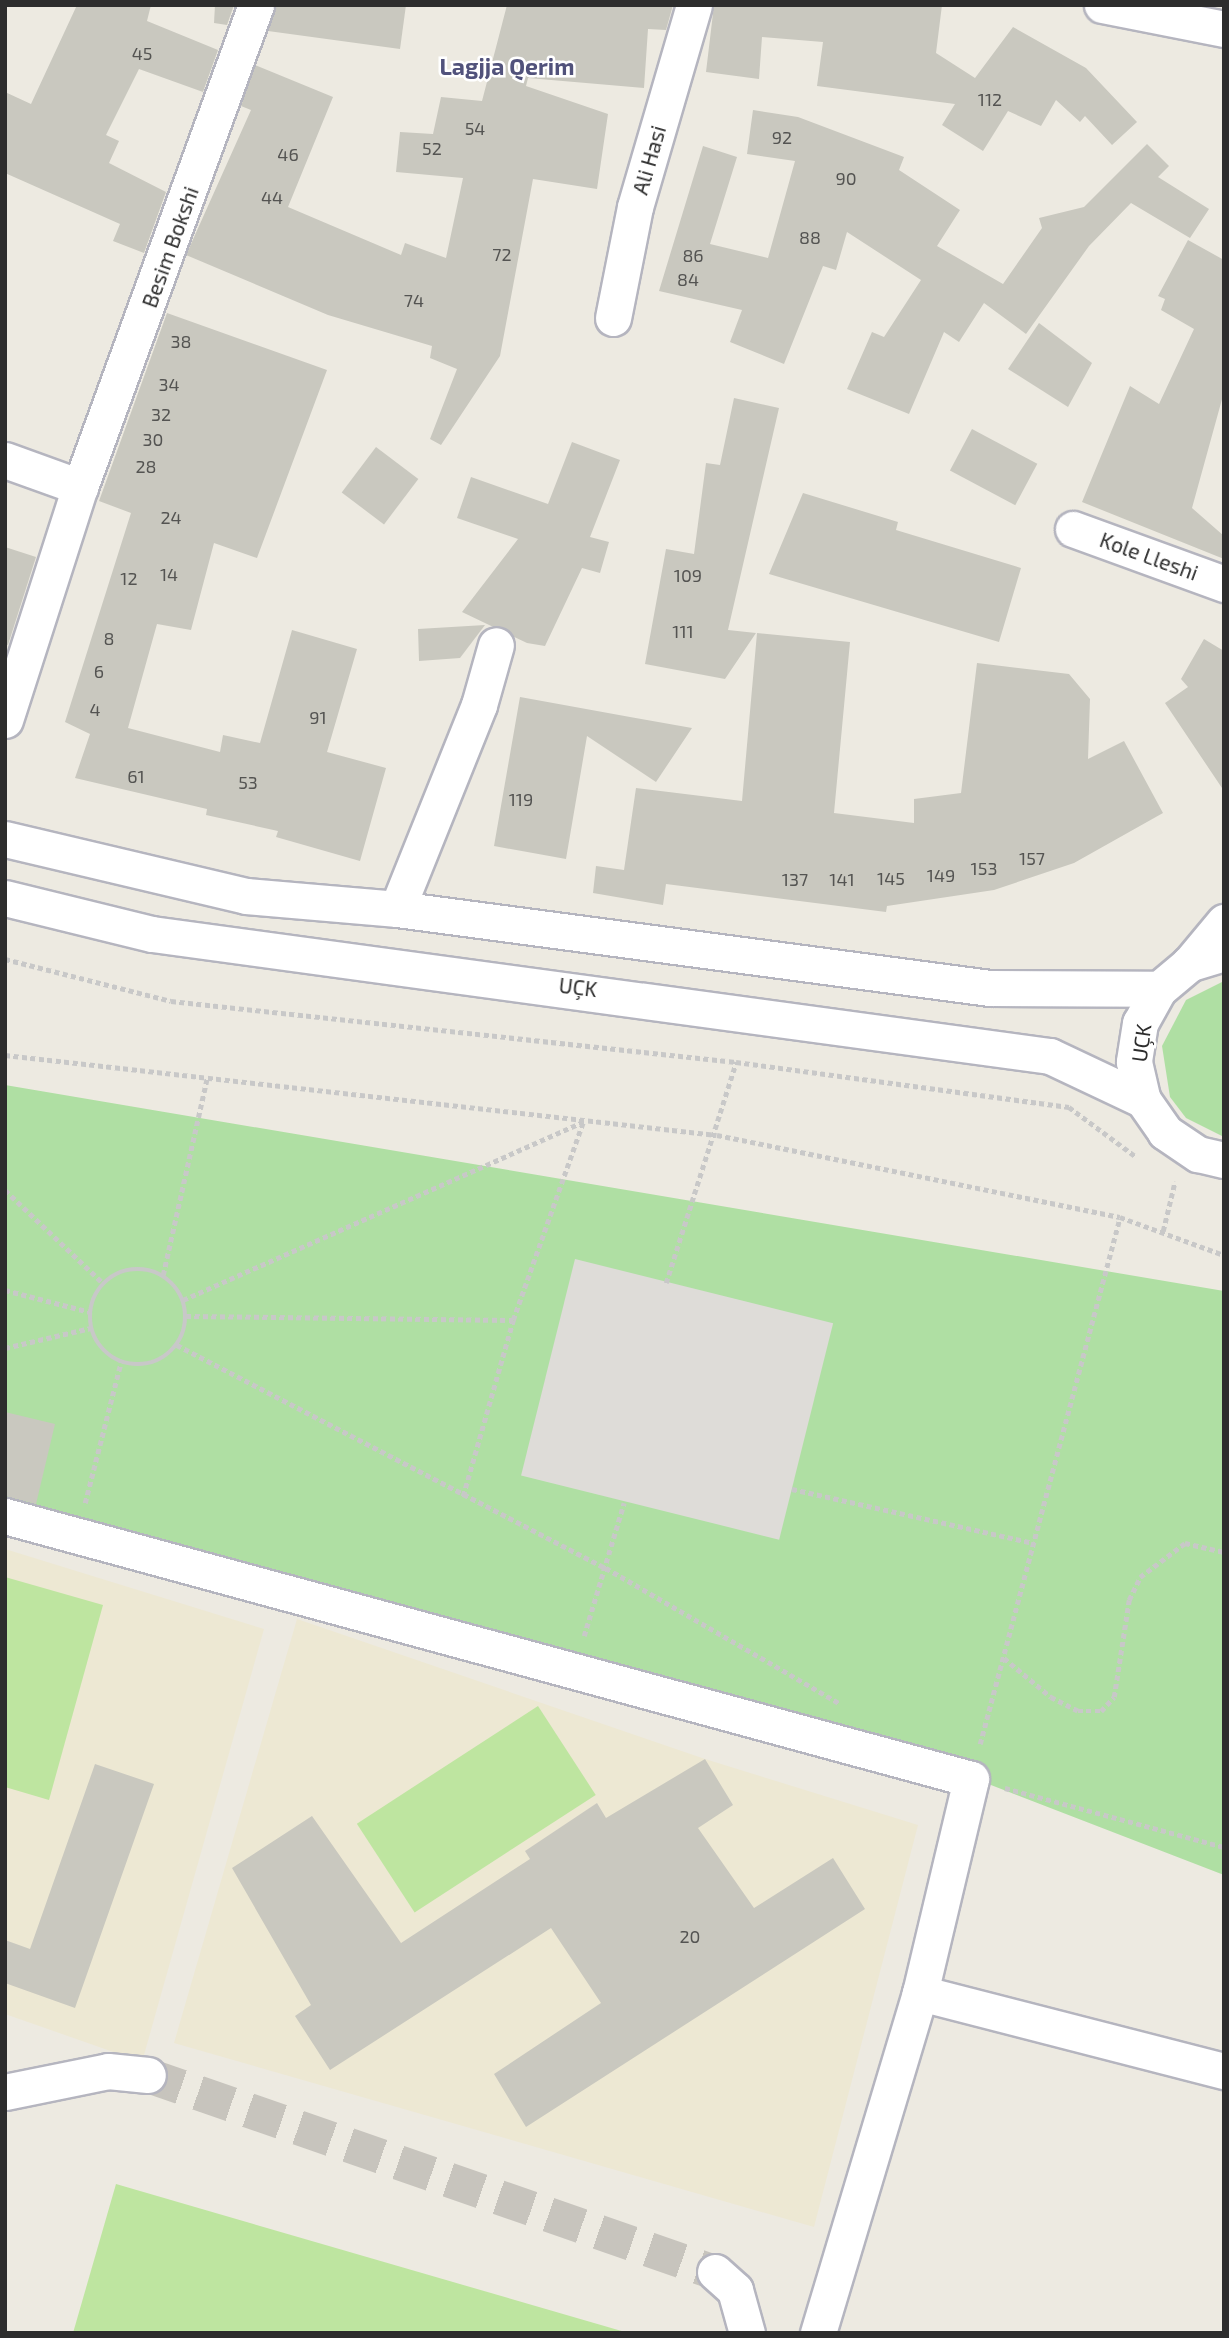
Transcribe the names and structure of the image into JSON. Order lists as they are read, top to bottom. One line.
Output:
{"streets":{"street":["Ali Hasi","Besim Bokshi","Kole Lleshi","UÇK"]},"districts":["Lagjja Qerim"],"house_numbers":["45","112","54","92","52","46","90","44","88","72","86","84","74","38","34","32","30","28","24","14","109","12","111","8","6","4","91","61","53","119","157","153","149","145","137","141","20"]}
